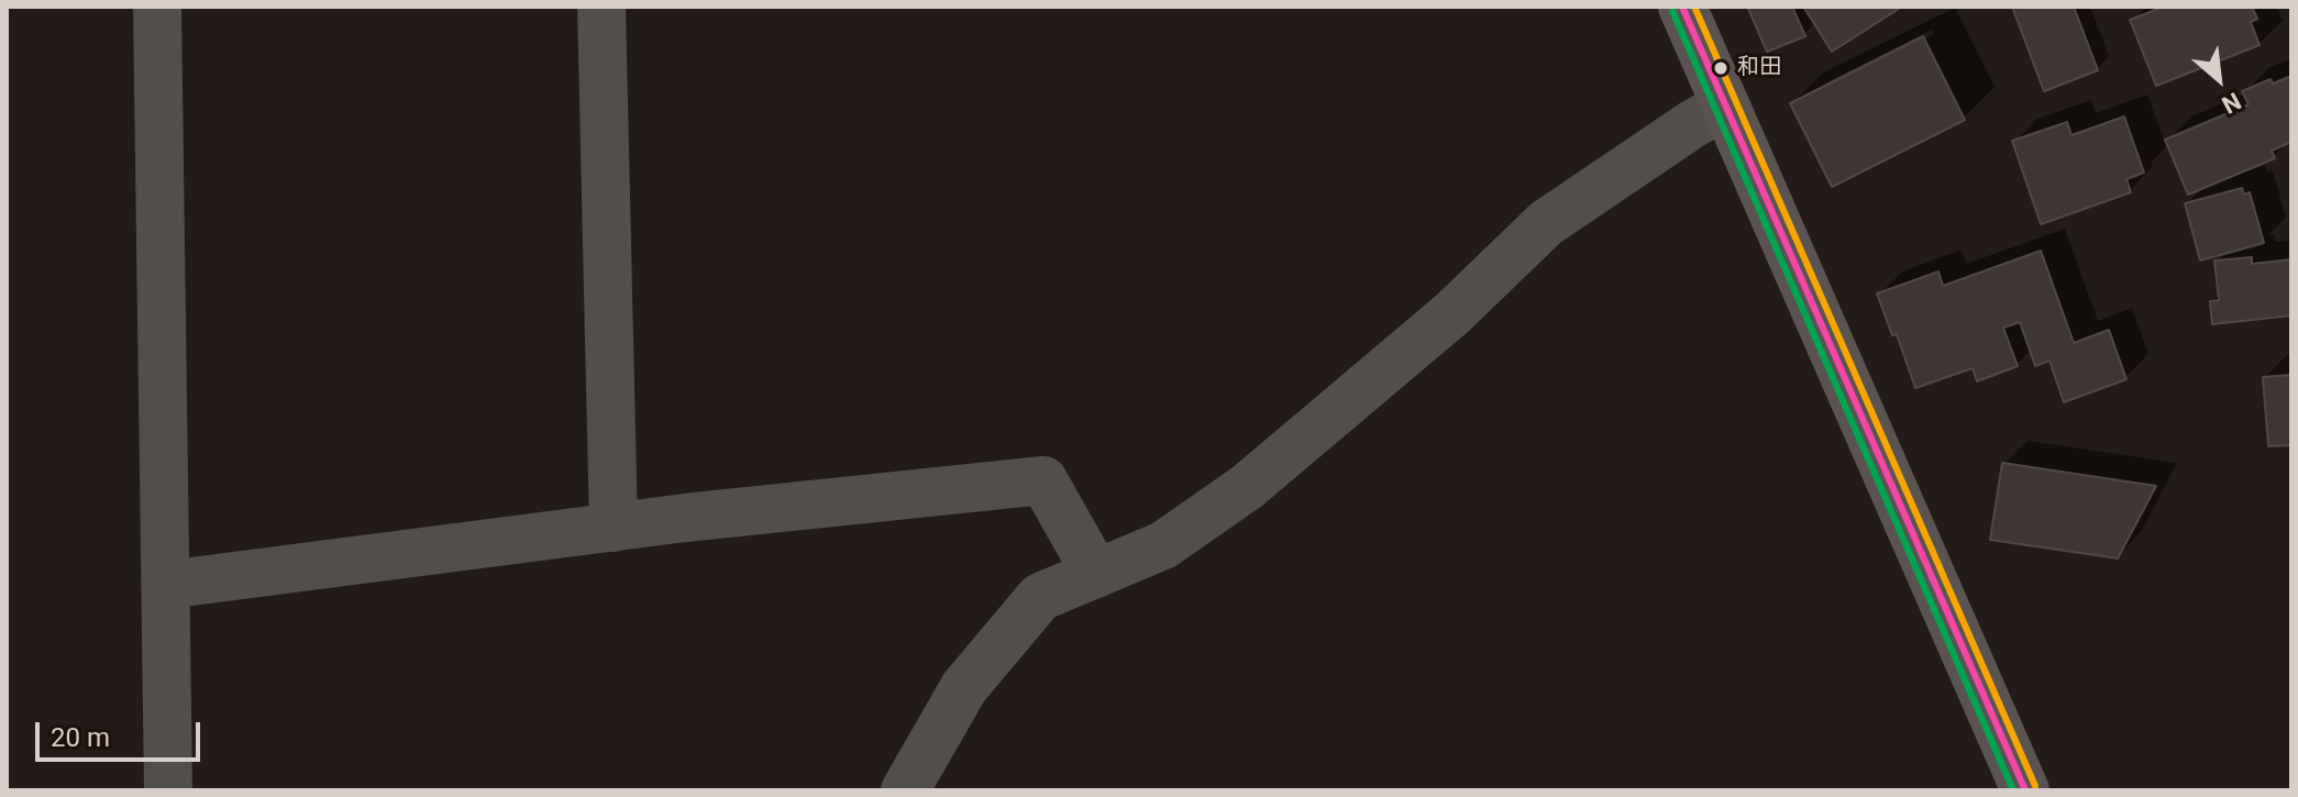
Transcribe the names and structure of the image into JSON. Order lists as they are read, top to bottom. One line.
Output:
{"places":["和田"],"scale_bar":"20 m","north":"bottom right"}
